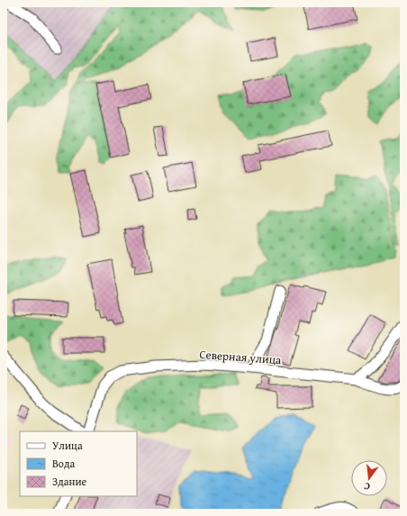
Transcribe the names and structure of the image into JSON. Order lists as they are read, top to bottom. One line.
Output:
{"streets":{"street":["Северная улица"]},"legend":["Улица","Вода","Здание"],"north":"bottom"}
